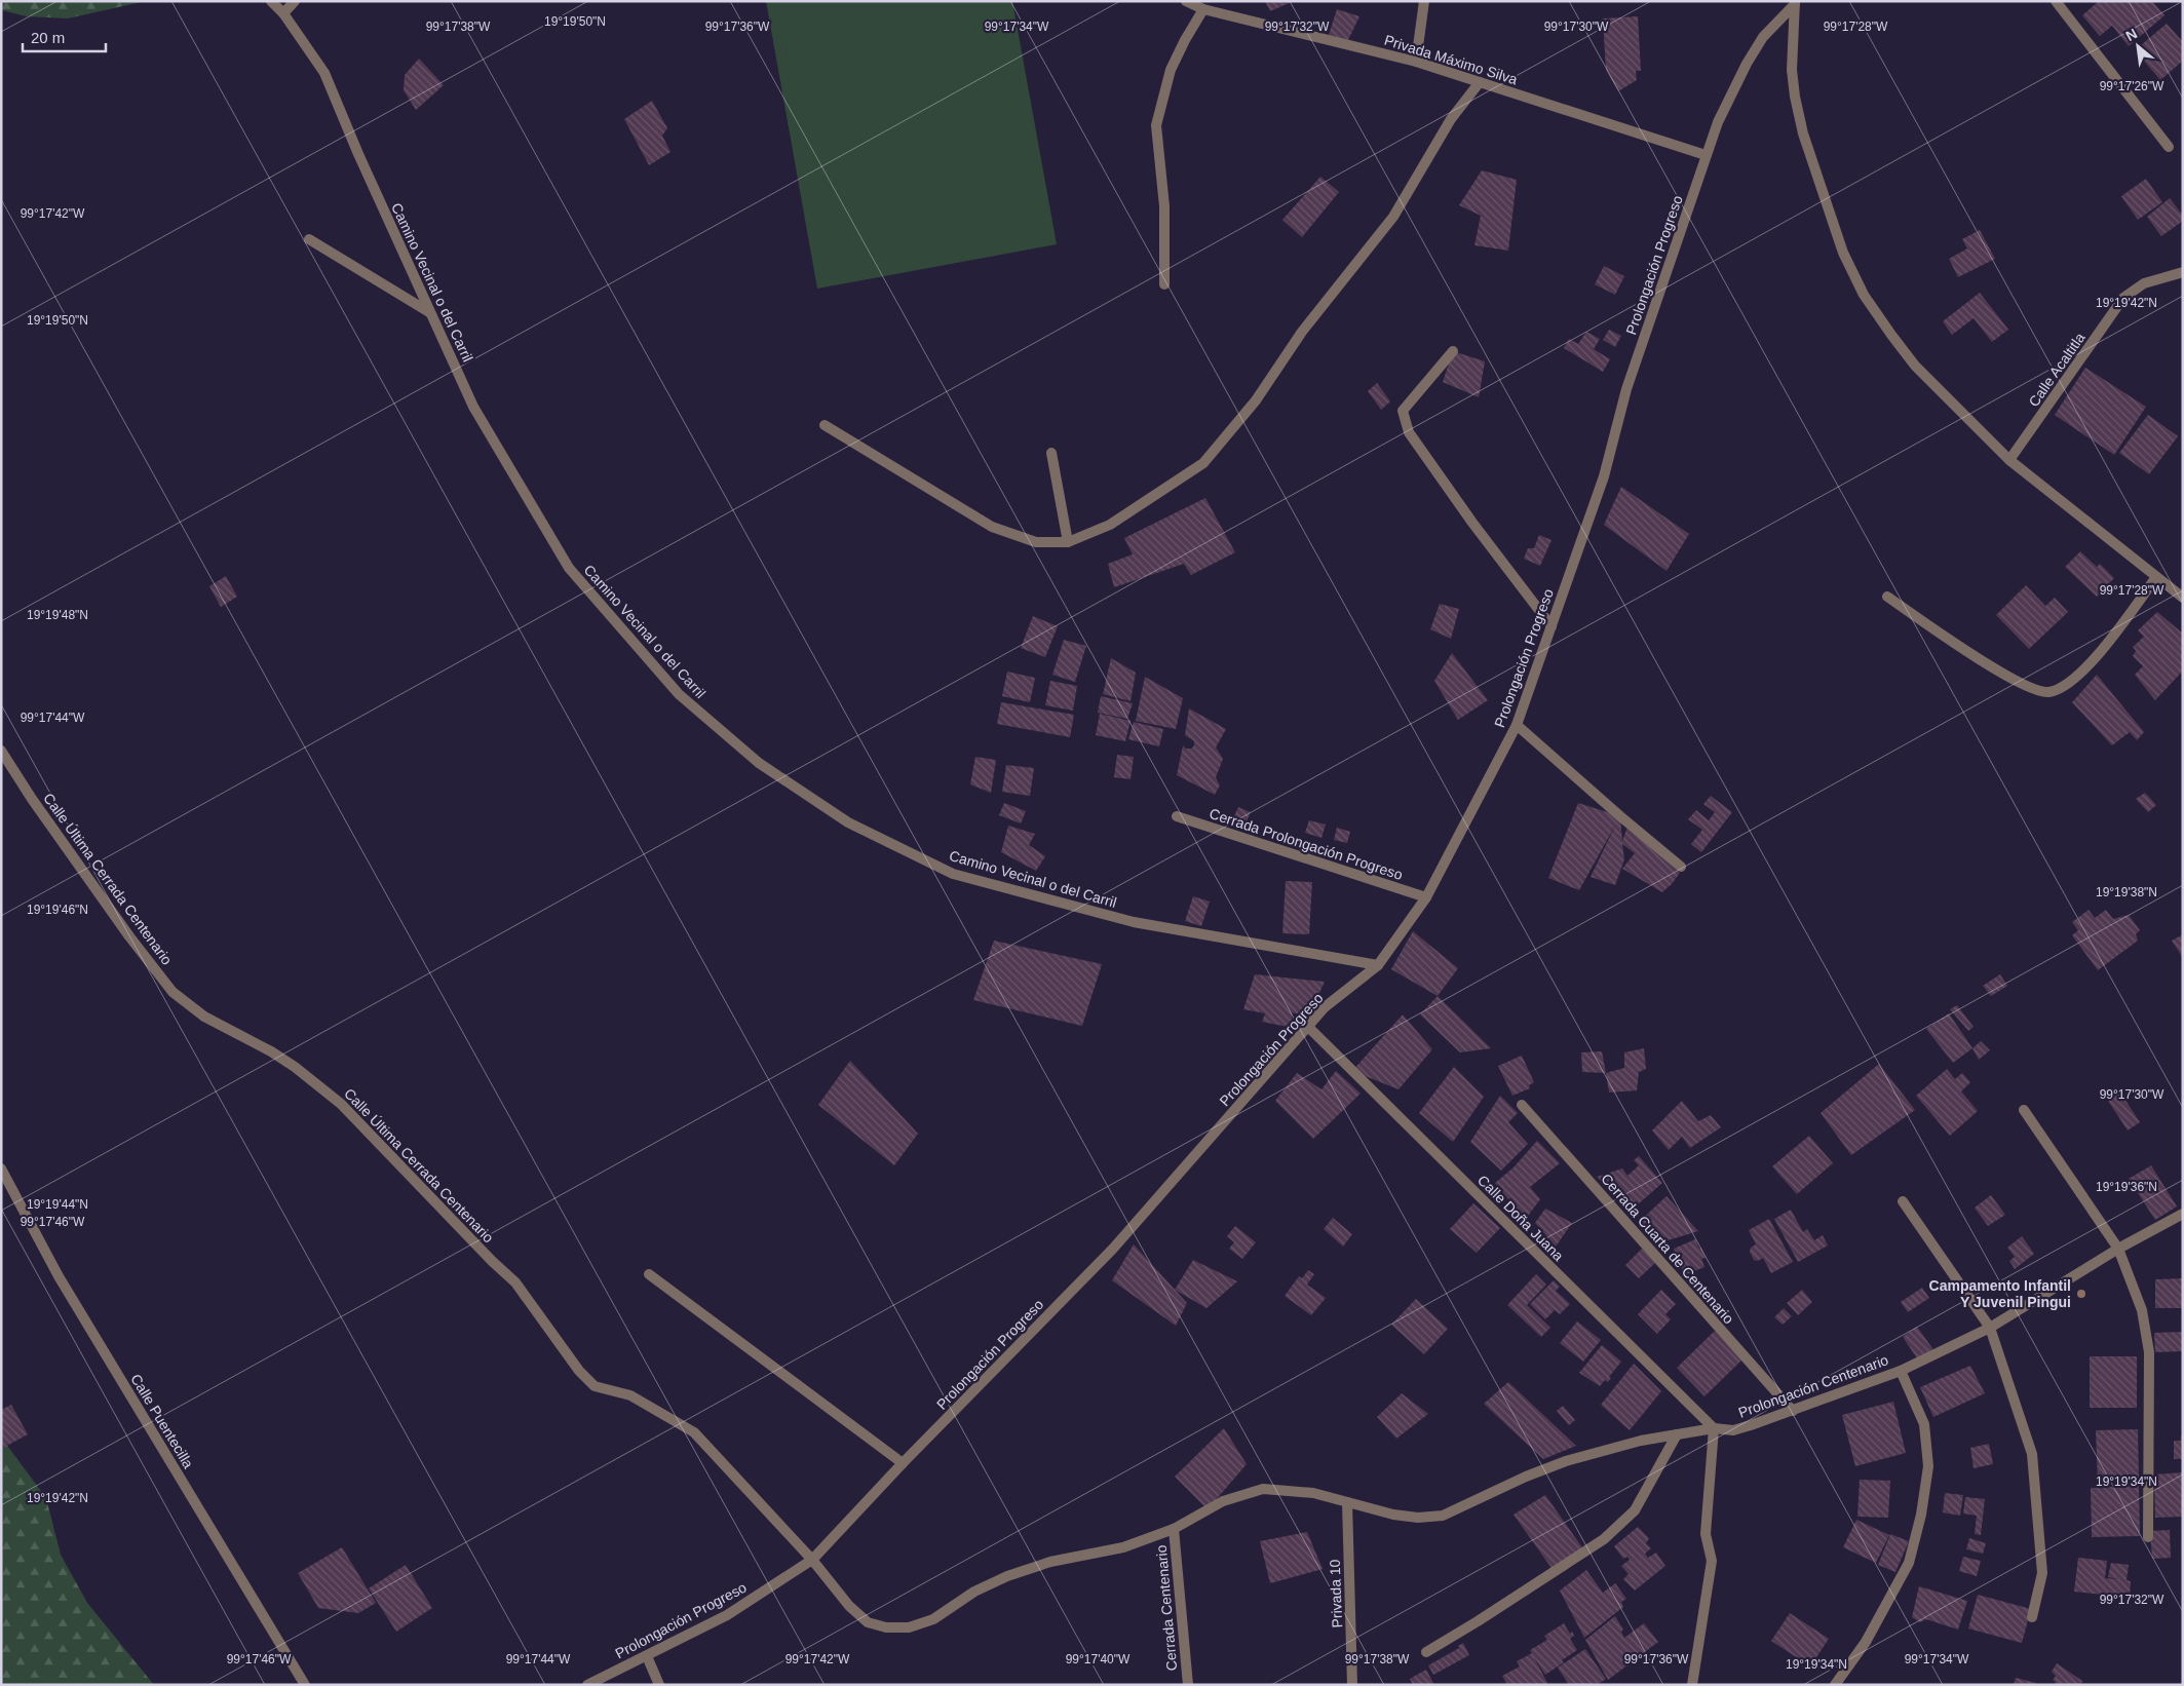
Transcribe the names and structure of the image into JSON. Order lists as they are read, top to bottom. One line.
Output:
{"streets":{"street":["Privada Máximo Silva","Prolongación Progreso","Camino Vecinal o del Carril","Calle Acaltitla","Cerrada Prolongación Progreso","Calle Última Cerrada Centenario","Calle Doña Juana","Cerrada Cuarta de Centenario","Prolongación Centenario","Calle Puentecilla","Privada 10","Cerrada Centenario"]},"crossings":[["Privada Máximo Silva","Prolongación Progreso"],["Prolongación Progreso","Camino Vecinal o del Carril"],["Prolongación Progreso","Cerrada Prolongación Progreso"],["Prolongación Progreso","Calle Última Cerrada Centenario"],["Prolongación Progreso","Calle Doña Juana"],["Prolongación Progreso","Prolongación Centenario"],["Calle Última Cerrada Centenario","Prolongación Centenario"],["Calle Doña Juana","Prolongación Centenario"],["Cerrada Cuarta de Centenario","Prolongación Centenario"],["Prolongación Centenario","Privada 10"],["Prolongación Centenario","Cerrada Centenario"]],"places":["Campamento Infantil Y Juvenil Pingui"],"scale_bar":"20 m","north":"top left","coordinates":["19°19'50\"N","99°17'38\"W","99°17'36\"W","99°17'34\"W","99°17'32\"W","99°17'30\"W","99°17'28\"W","99°17'26\"W","99°17'42\"W","19°19'42\"N","19°19'48\"N","99°17'44\"W","19°19'38\"N","19°19'46\"N","19°19'36\"N","19°19'44\"N","99°17'46\"W","19°19'34\"N","99°17'40\"W"]}
